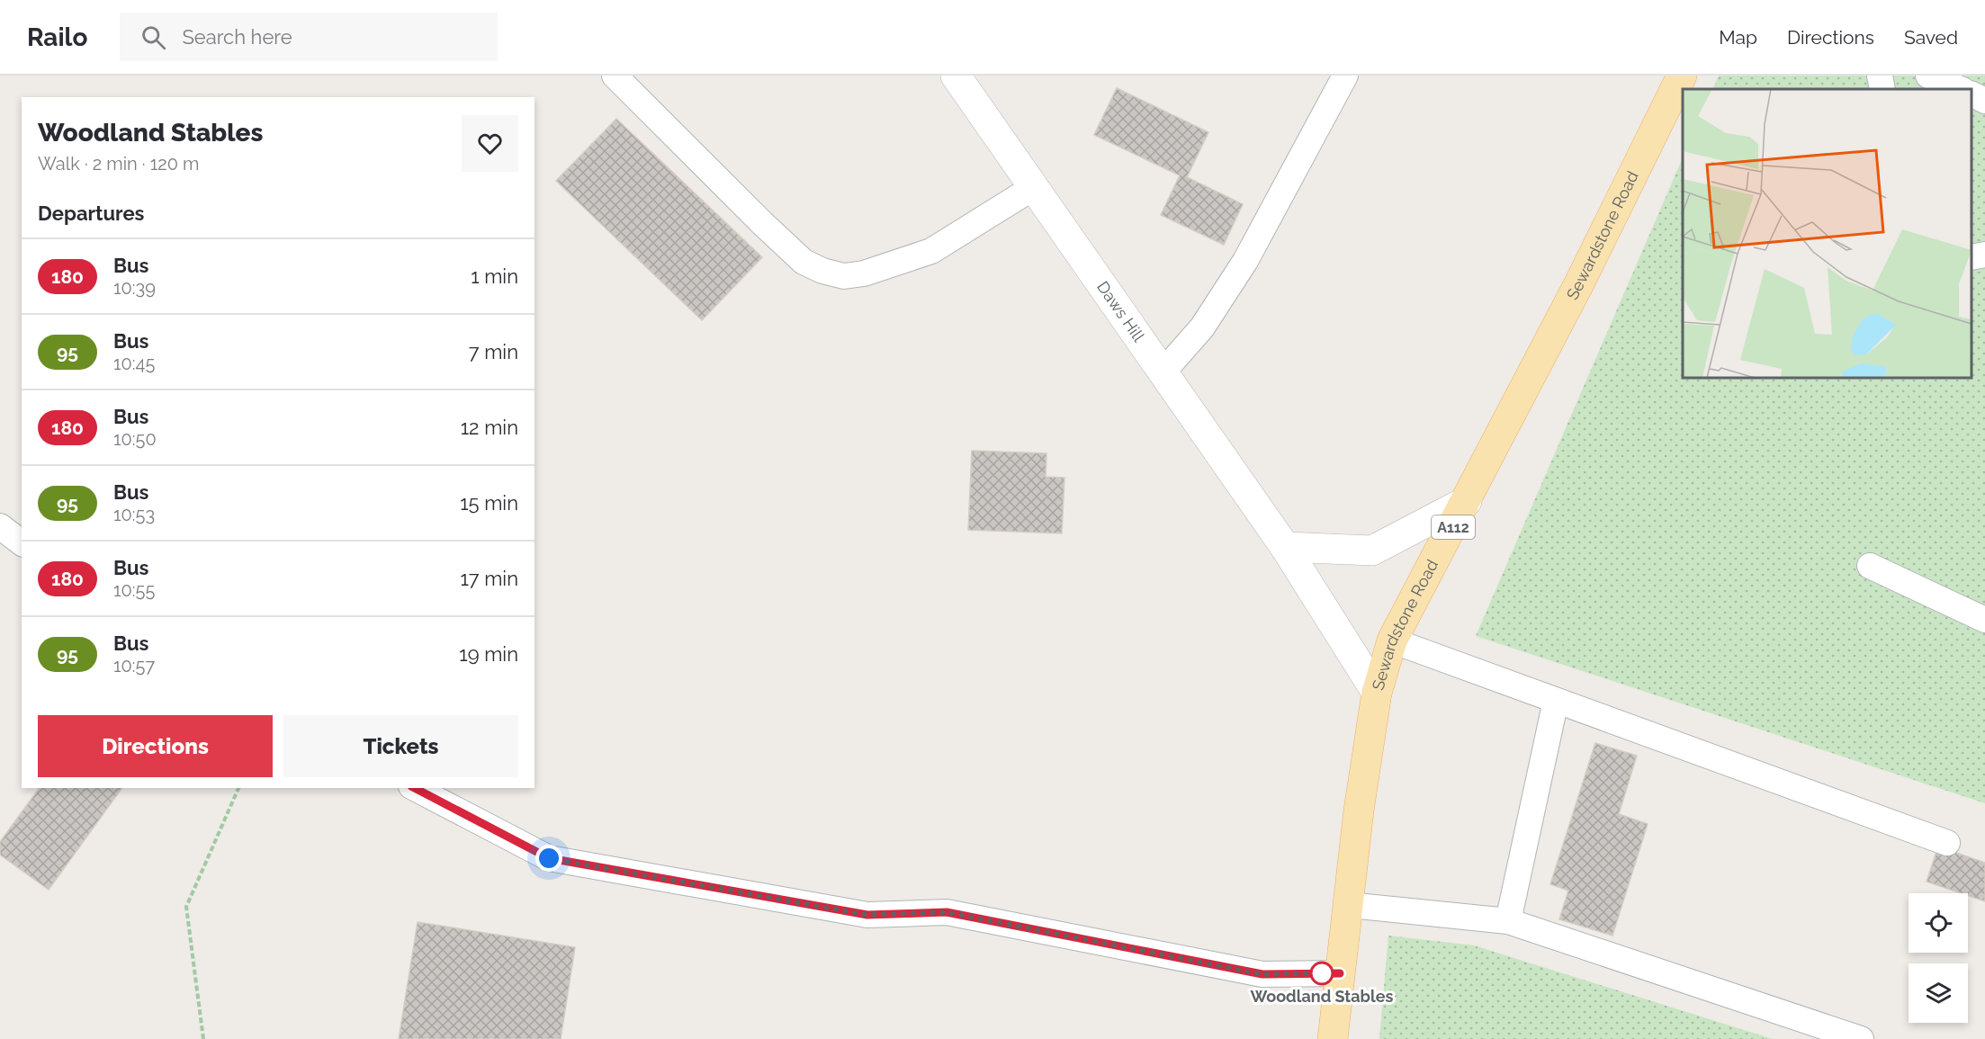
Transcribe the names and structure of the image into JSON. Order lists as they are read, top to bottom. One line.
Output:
{"streets":{"main road":["Sewardstone Road","A112"],"street":["Daws Hill"]},"crossings":[["Sewardstone Road","Daws Hill"]],"places":["Woodland Stables"],"lines":["bus line 180"],"page":{"header":"Railo","search":"Search here","nav":["Map","Directions","Saved"],"heading":[["Woodland Stables","Walk · 2 min · 120 m"],"Departures"],"list":[{"mark":"180","name":"Bus","note":"10:39","value":"1 min"},{"mark":"95","name":"Bus","note":"10:45","value":"7 min"},{"mark":"180","name":"Bus","note":"10:50","value":"12 min"},{"mark":"95","name":"Bus","note":"10:53","value":"15 min"},{"mark":"180","name":"Bus","note":"10:55","value":"17 min"},{"mark":"95","name":"Bus","note":"10:57","value":"19 min"}],"buttons":["Directions","Tickets"]}}
